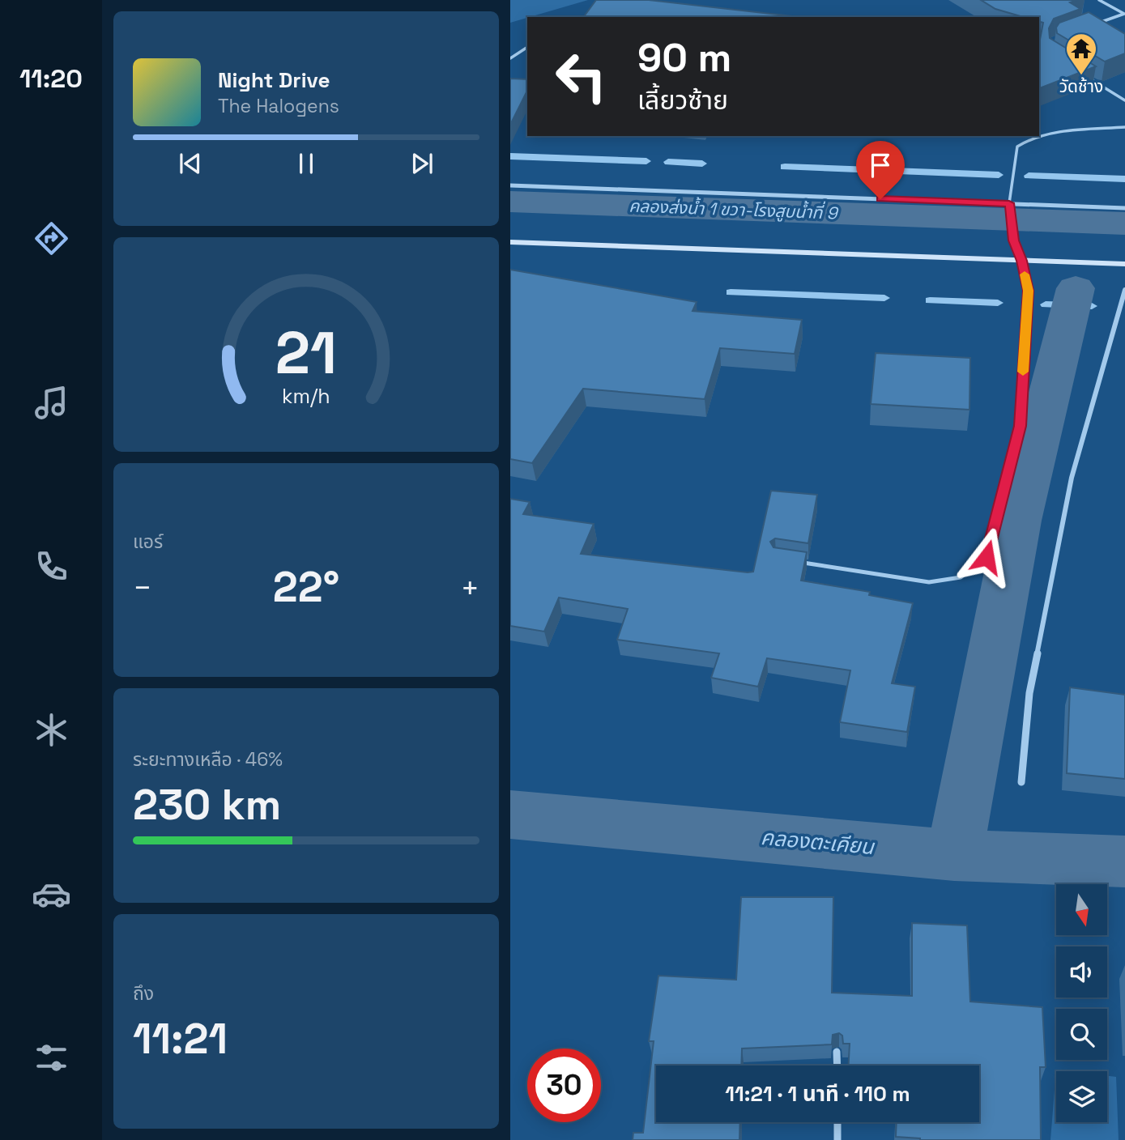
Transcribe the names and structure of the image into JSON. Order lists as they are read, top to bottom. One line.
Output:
{"water":["คลองส่งน้ำ 1 ขวา-โรงสูบน้ำที่ 9","คลองตะเคียน"],"places":{"temple":["วัดช้าง"]},"north":"bottom","page":{"tabs":"11:20","turn":["90 m","เลี้ยวซ้าย"],"song":["Night Drive","The Halogens"],"tile":["แอร์",["ระยะทางเหลือ · 46%","230 km"],["ถึง","11:21"]],"heat":["−","22°","+"],"limit":"30","trip":"11:21 · 1 นาที · 110 m","gauge":["21","km/h"]}}
